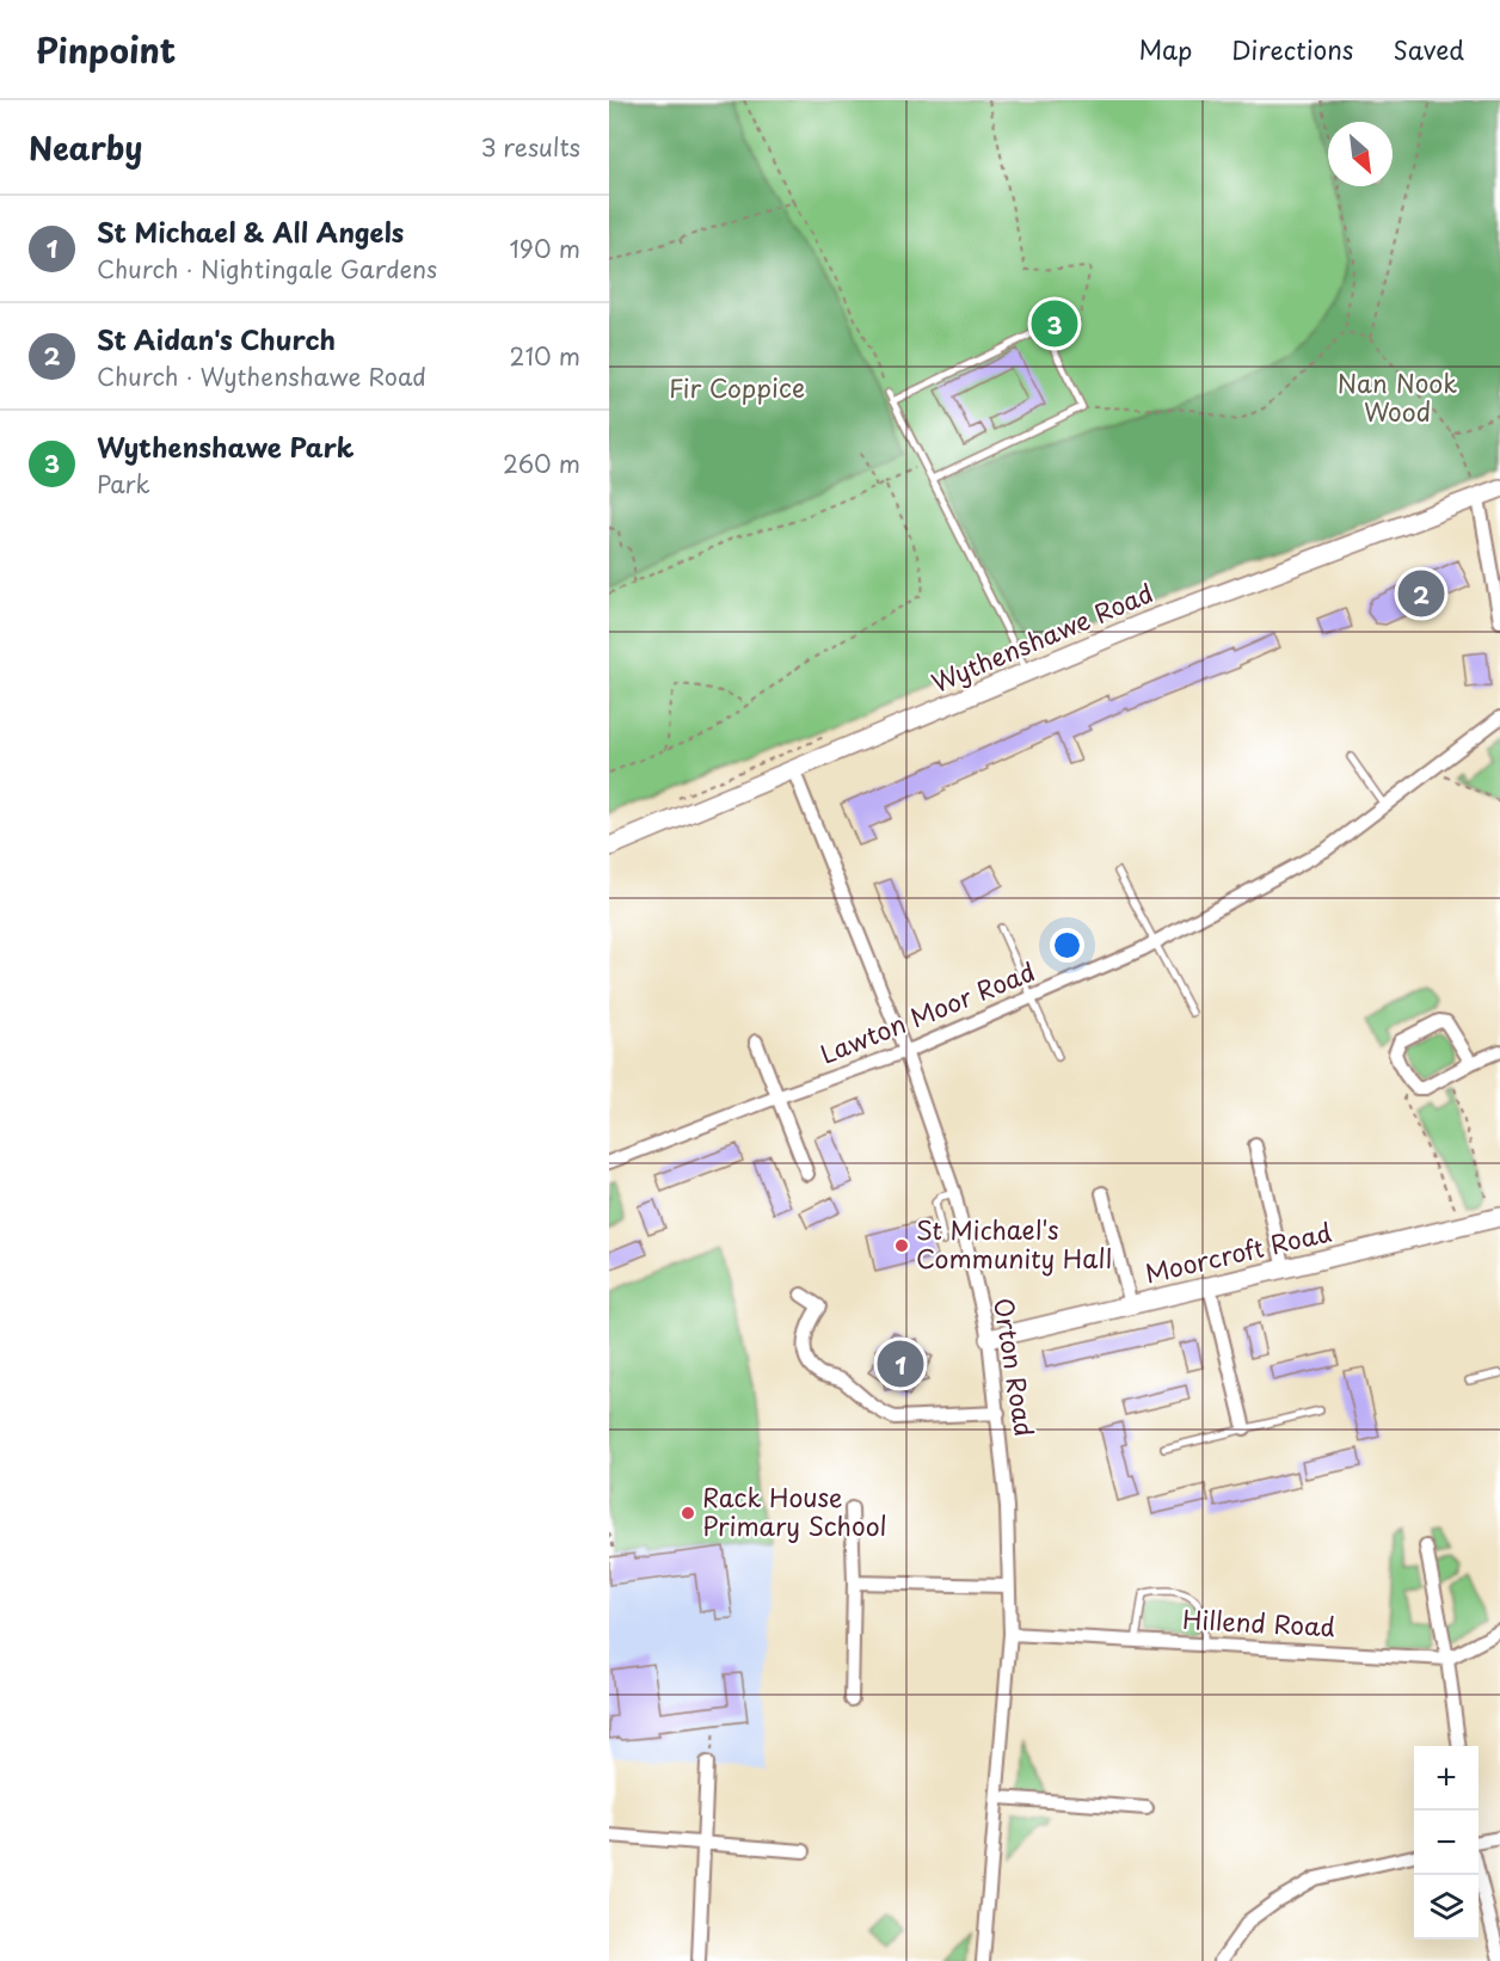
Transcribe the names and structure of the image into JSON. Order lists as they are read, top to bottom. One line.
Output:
{"streets":{"main road":["Wythenshawe Road","Moorcroft Road"],"street":["Lawton Moor Road","Orton Road","Hillend Road"]},"crossings":[["Wythenshawe Road","Orton Road"],["Lawton Moor Road","Orton Road"],["Moorcroft Road","Orton Road"],["Orton Road","Hillend Road"]],"parks":["Nan Nook Wood","Fir Coppice"],"places":["St Michael's Community Hall","Rack House Primary School"],"north":"bottom right","page":{"header":"Pinpoint","nav":["Map","Directions","Saved"],"heading":["Nearby","3 results"],"list":[{"mark":"1","name":"St Michael & All Angels","note":"Church · Nightingale Gardens","value":"190 m"},{"mark":"2","name":"St Aidan's Church","note":"Church · Wythenshawe Road","value":"210 m"},{"mark":"3","name":"Wythenshawe Park","note":"Park","value":"260 m"}],"pins":["3","2","1"],"map_buttons":["+","−"]}}
